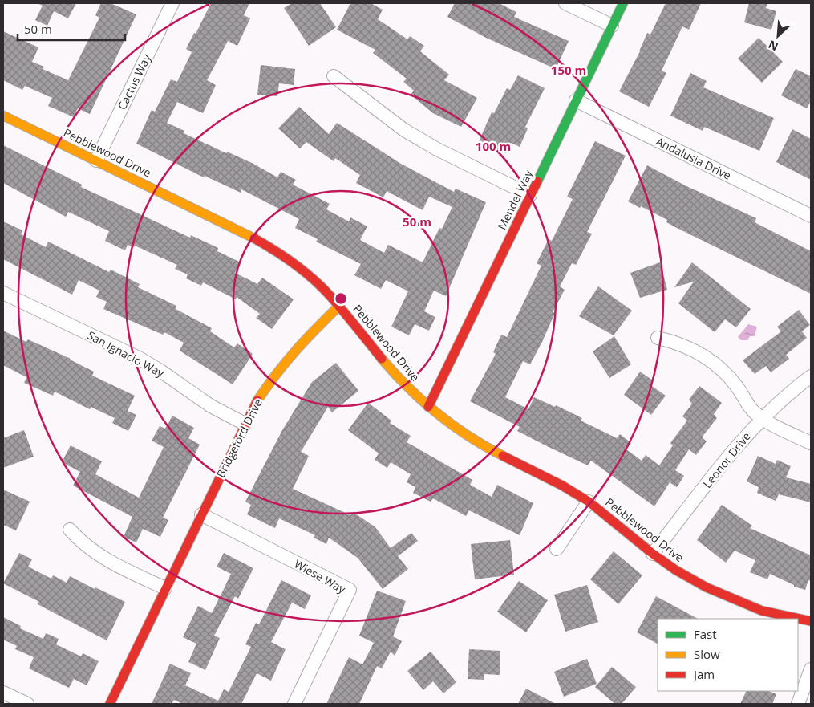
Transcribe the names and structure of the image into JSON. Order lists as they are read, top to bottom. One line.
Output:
{"streets":{"street":["Cactus Way","Pebblewood Drive","Andalusia Drive","Mendel Way","San Ignacio Way","Bridgeford Drive","Leonor Drive","Wiese Way"]},"crossings":[["Cactus Way","Pebblewood Drive"],["Pebblewood Drive","Mendel Way"],["Pebblewood Drive","Bridgeford Drive"],["Pebblewood Drive","Leonor Drive"],["Andalusia Drive","Mendel Way"],["San Ignacio Way","Bridgeford Drive"],["Bridgeford Drive","Wiese Way"]],"legend":["Fast","Slow","Jam"],"scale_bar":"50 m","north":"bottom left","rings":["150 m","100 m","50 m"]}
